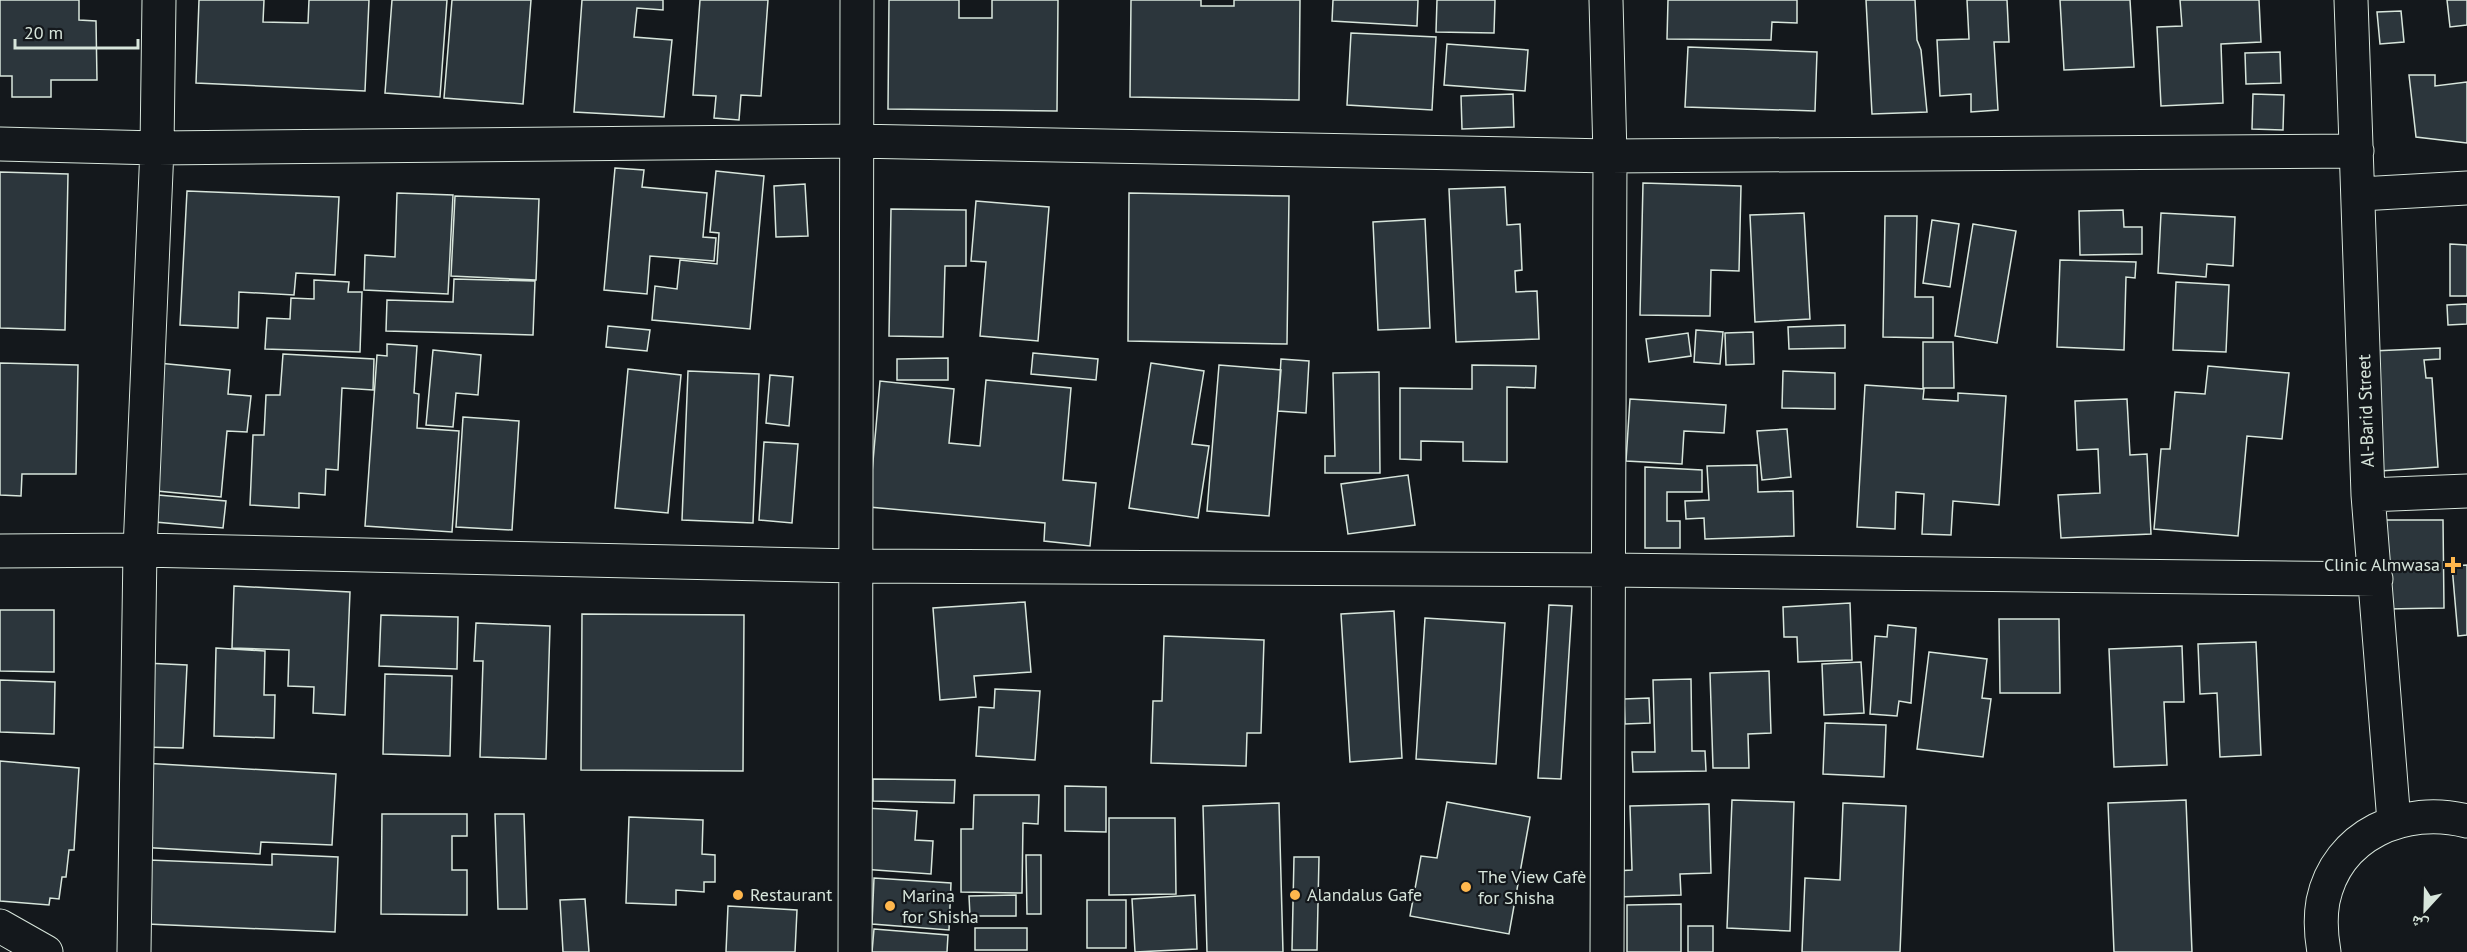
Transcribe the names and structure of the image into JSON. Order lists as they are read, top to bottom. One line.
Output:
{"streets":{"street":["Al-Barid Street"]},"places":{"health":["Clinic Almwasa"],"other":["The View Cafè for Shisha","Restaurant","Alandalus Gafe","Marina for Shisha"]},"scale_bar":"20 m","north":"bottom"}
